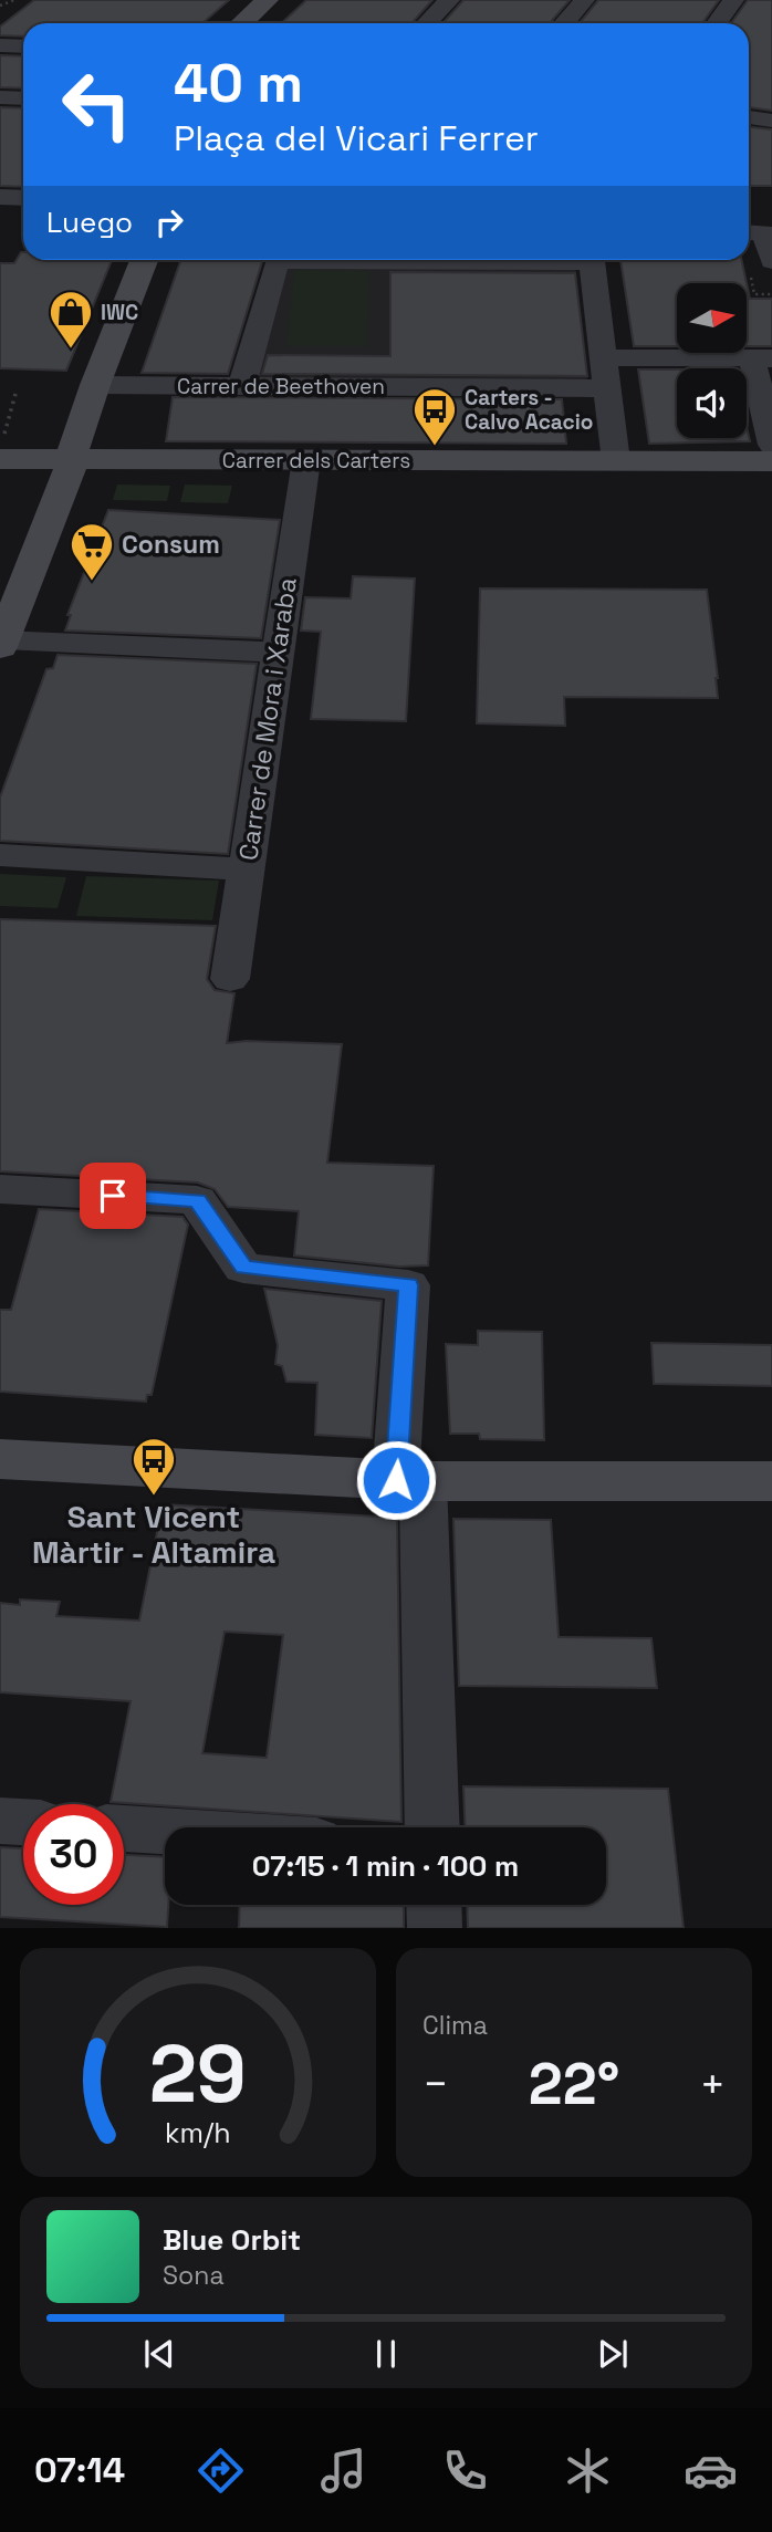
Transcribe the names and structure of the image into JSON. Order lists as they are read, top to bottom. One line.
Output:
{"streets":{"street":["Carrer de Beethoven","Carrer dels Carters","Carrer de Mora i Xaraba"]},"crossings":[["Carrer dels Carters","Carrer de Mora i Xaraba"]],"places":{"shop":["IWC"],"bus stop":["Carters - Calvo Acacio","Sant Vicent Màrtir - Altamira"],"supermarket":["Consum"]},"north":"right","page":{"turn":["40 m","Plaça del Vicari Ferrer"],"then":"Luego","limit":"30","trip":"07:15 · 1 min · 100 m","tile":"Clima","heat":["−","22°","+"],"song":["Blue Orbit","Sona"],"tabs":"07:14","gauge":["29","km/h"]}}
